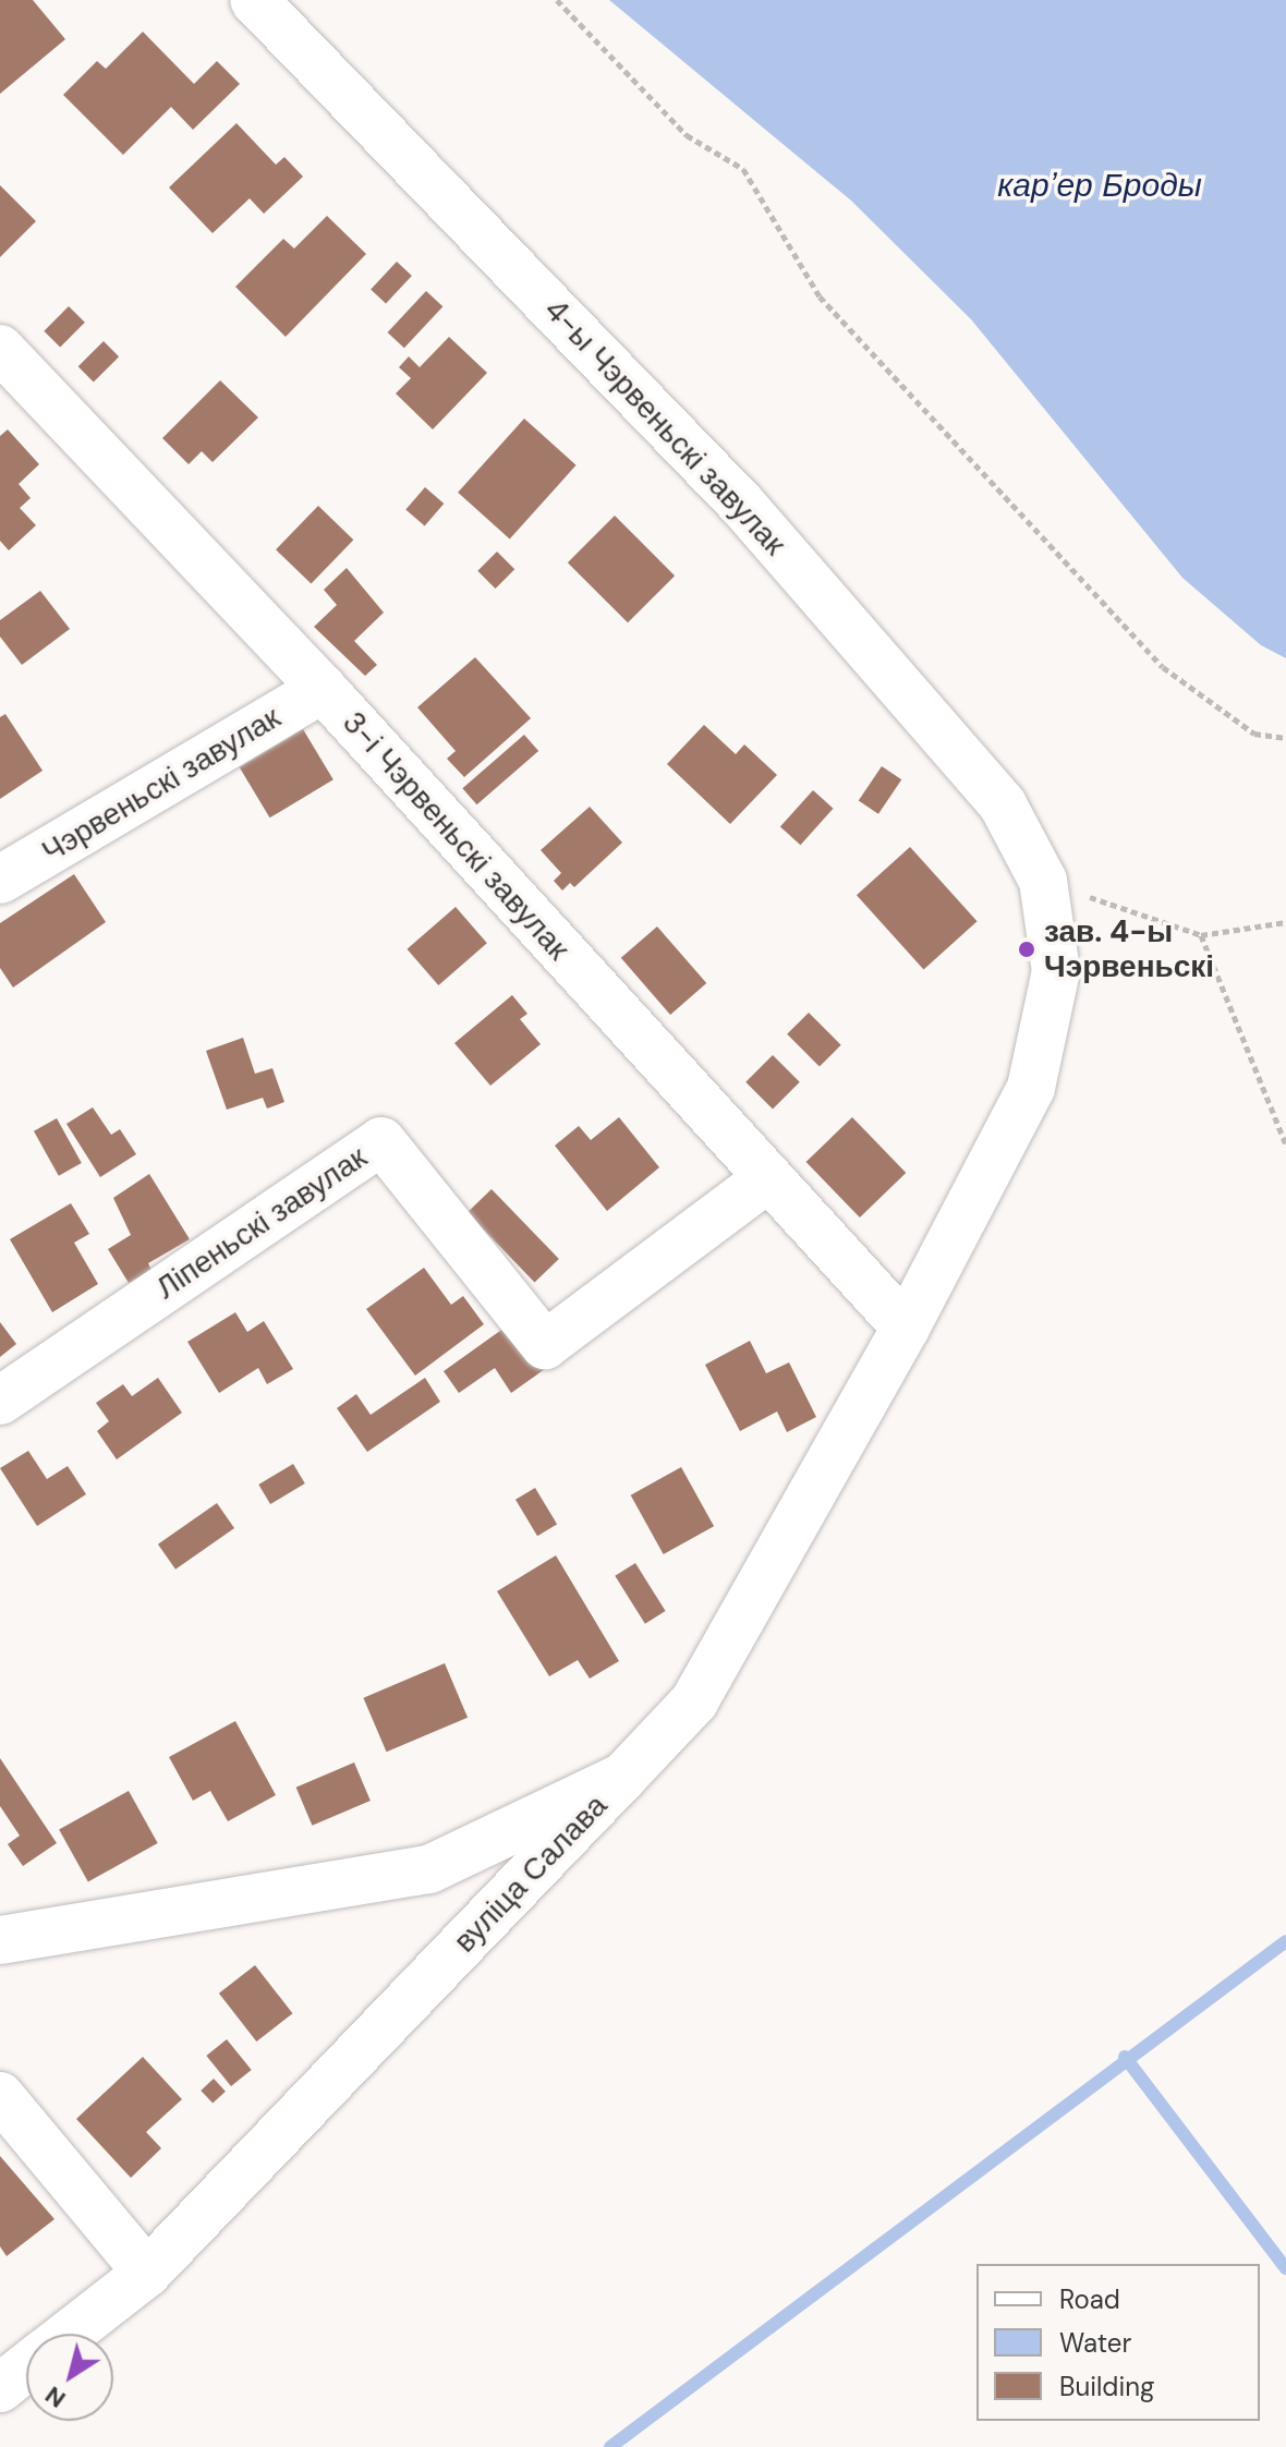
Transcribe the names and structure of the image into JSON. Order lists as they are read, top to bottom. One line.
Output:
{"streets":{"street":["4-ы Чэрвеньскі завулак","Чэрвеньскі завулак","3-і Чэрвеньскі завулак","Ліпеньскі завулак","вуліца Салава"]},"crossings":[["4-ы Чэрвеньскі завулак","3-і Чэрвеньскі завулак"],["4-ы Чэрвеньскі завулак","вуліца Салава"],["Чэрвеньскі завулак","3-і Чэрвеньскі завулак"],["3-і Чэрвеньскі завулак","Ліпеньскі завулак"]],"water":["карʼер Броды"],"places":["зав. 4-ы Чэрвеньскі"],"legend":["Road","Water","Building"],"north":"bottom left"}
